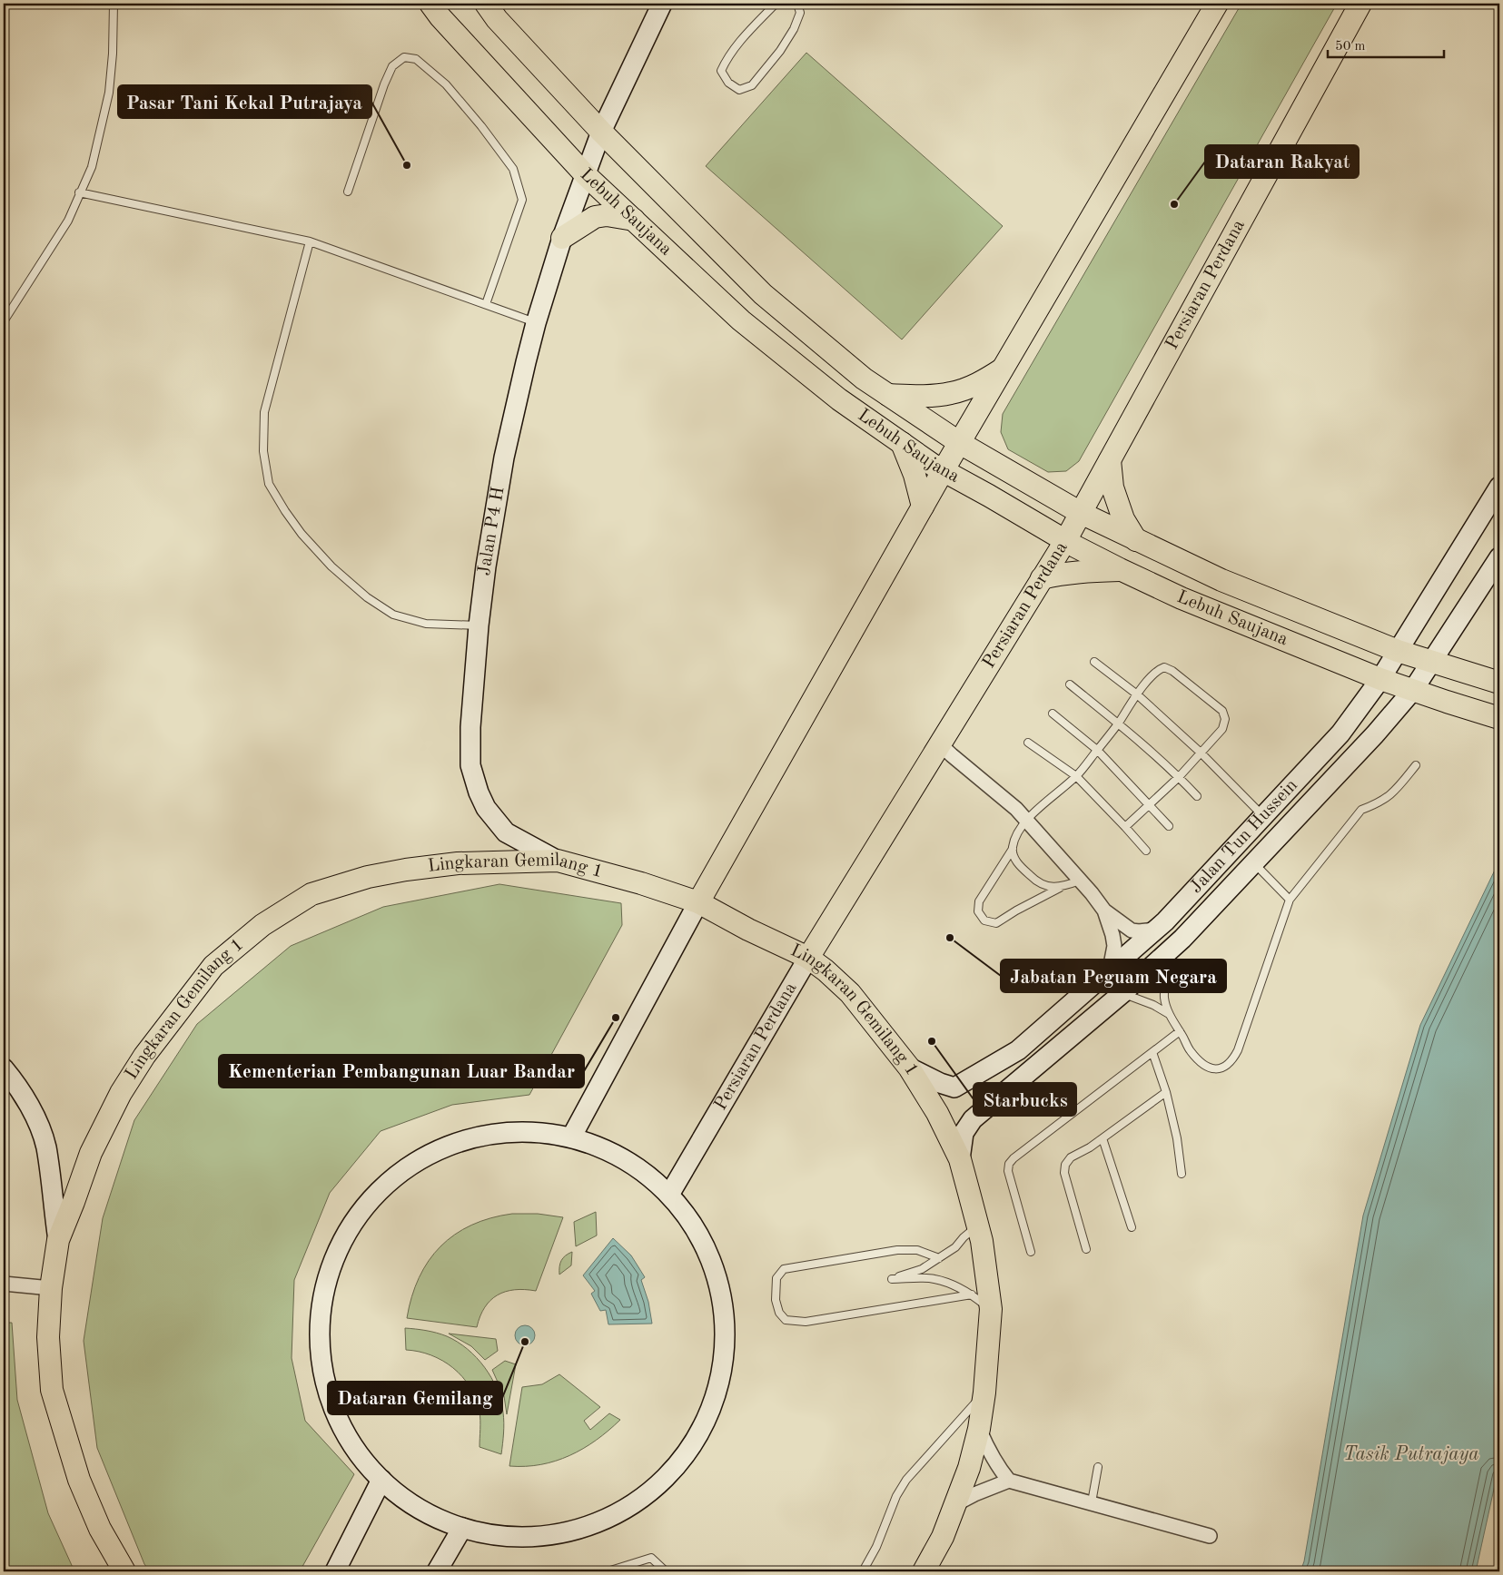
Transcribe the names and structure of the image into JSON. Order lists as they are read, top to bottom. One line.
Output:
{"streets":{"main road":["Lebuh Saujana","Persiaran Perdana","Lingkaran Gemilang 1"],"street":["Jalan P4 H","Jalan Tun Hussein"]},"crossings":[["Lebuh Saujana","Persiaran Perdana"],["Lebuh Saujana","Jalan P4 H"],["Lebuh Saujana","Jalan Tun Hussein"],["Persiaran Perdana","Lingkaran Gemilang 1"],["Jalan P4 H","Lingkaran Gemilang 1"],["Jalan Tun Hussein","Lingkaran Gemilang 1"]],"water":["Tasik Putrajaya"],"places":["Pasar Tani Kekal Putrajaya","Dataran Rakyat","Jabatan Peguam Negara","Kementerian Pembangunan Luar Bandar","Starbucks","Dataran Gemilang"],"scale_bar":"50 m"}
